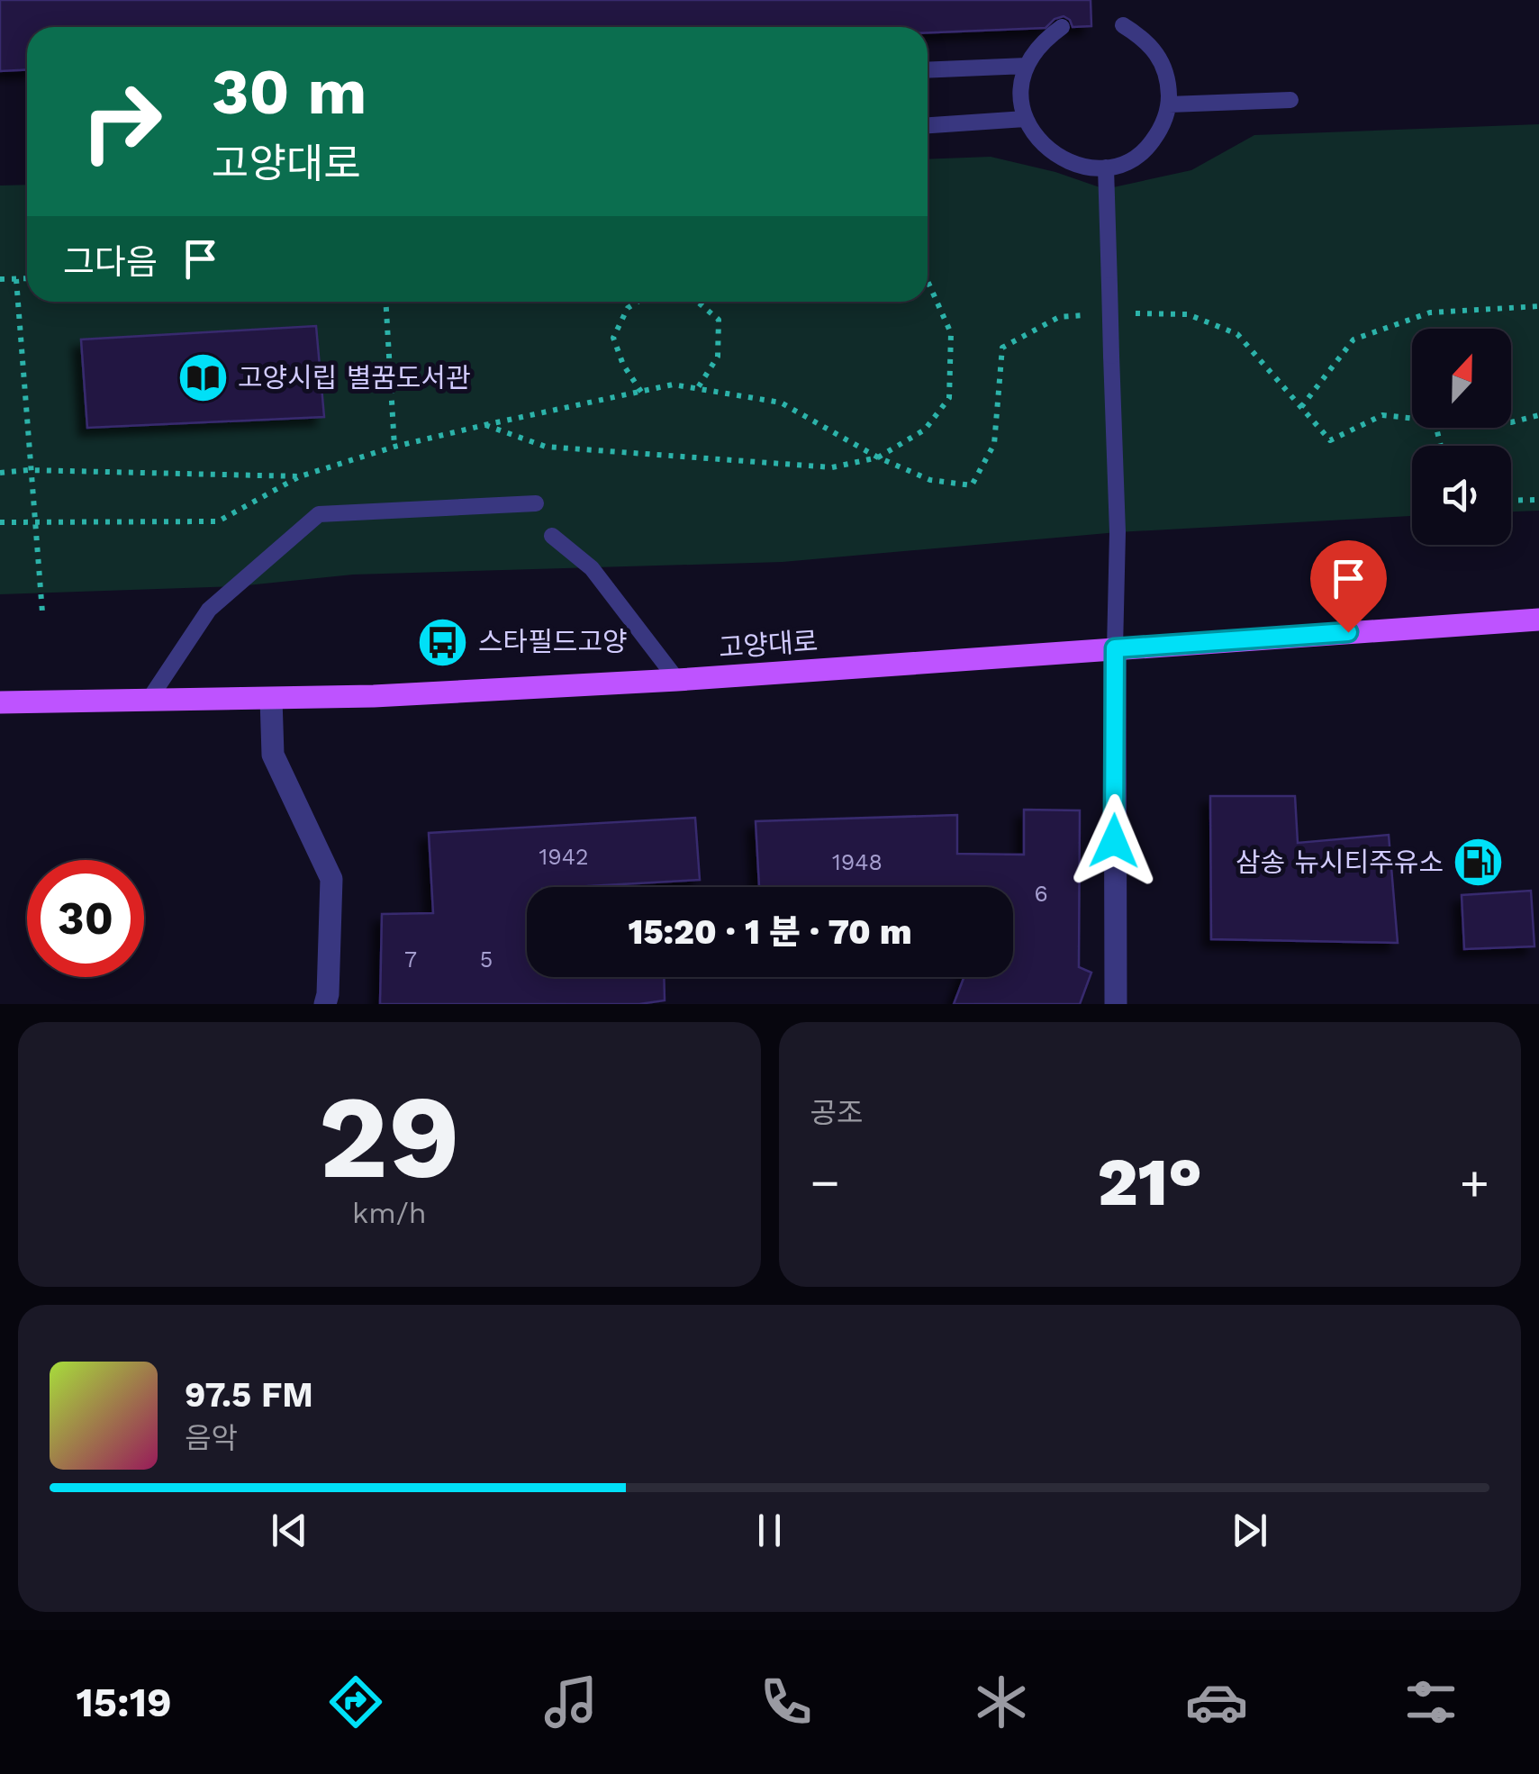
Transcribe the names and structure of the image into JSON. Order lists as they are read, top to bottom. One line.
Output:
{"streets":{"main road":["고양대로"]},"places":{"library":["고양시립 별꿈도서관"],"bus stop":["스타필드고양"],"fuel station":["삼송 뉴시티주유소"]},"house_numbers":["1942","1948","6","7","5"],"north":"top","page":{"turn":["30 m","고양대로"],"then":"그다음","limit":"30","trip":"15:20 · 1 분 · 70 m","tile":[["29","km/h"],"공조"],"heat":["−","21°","+"],"song":["97.5 FM","음악"],"tabs":"15:19"}}
